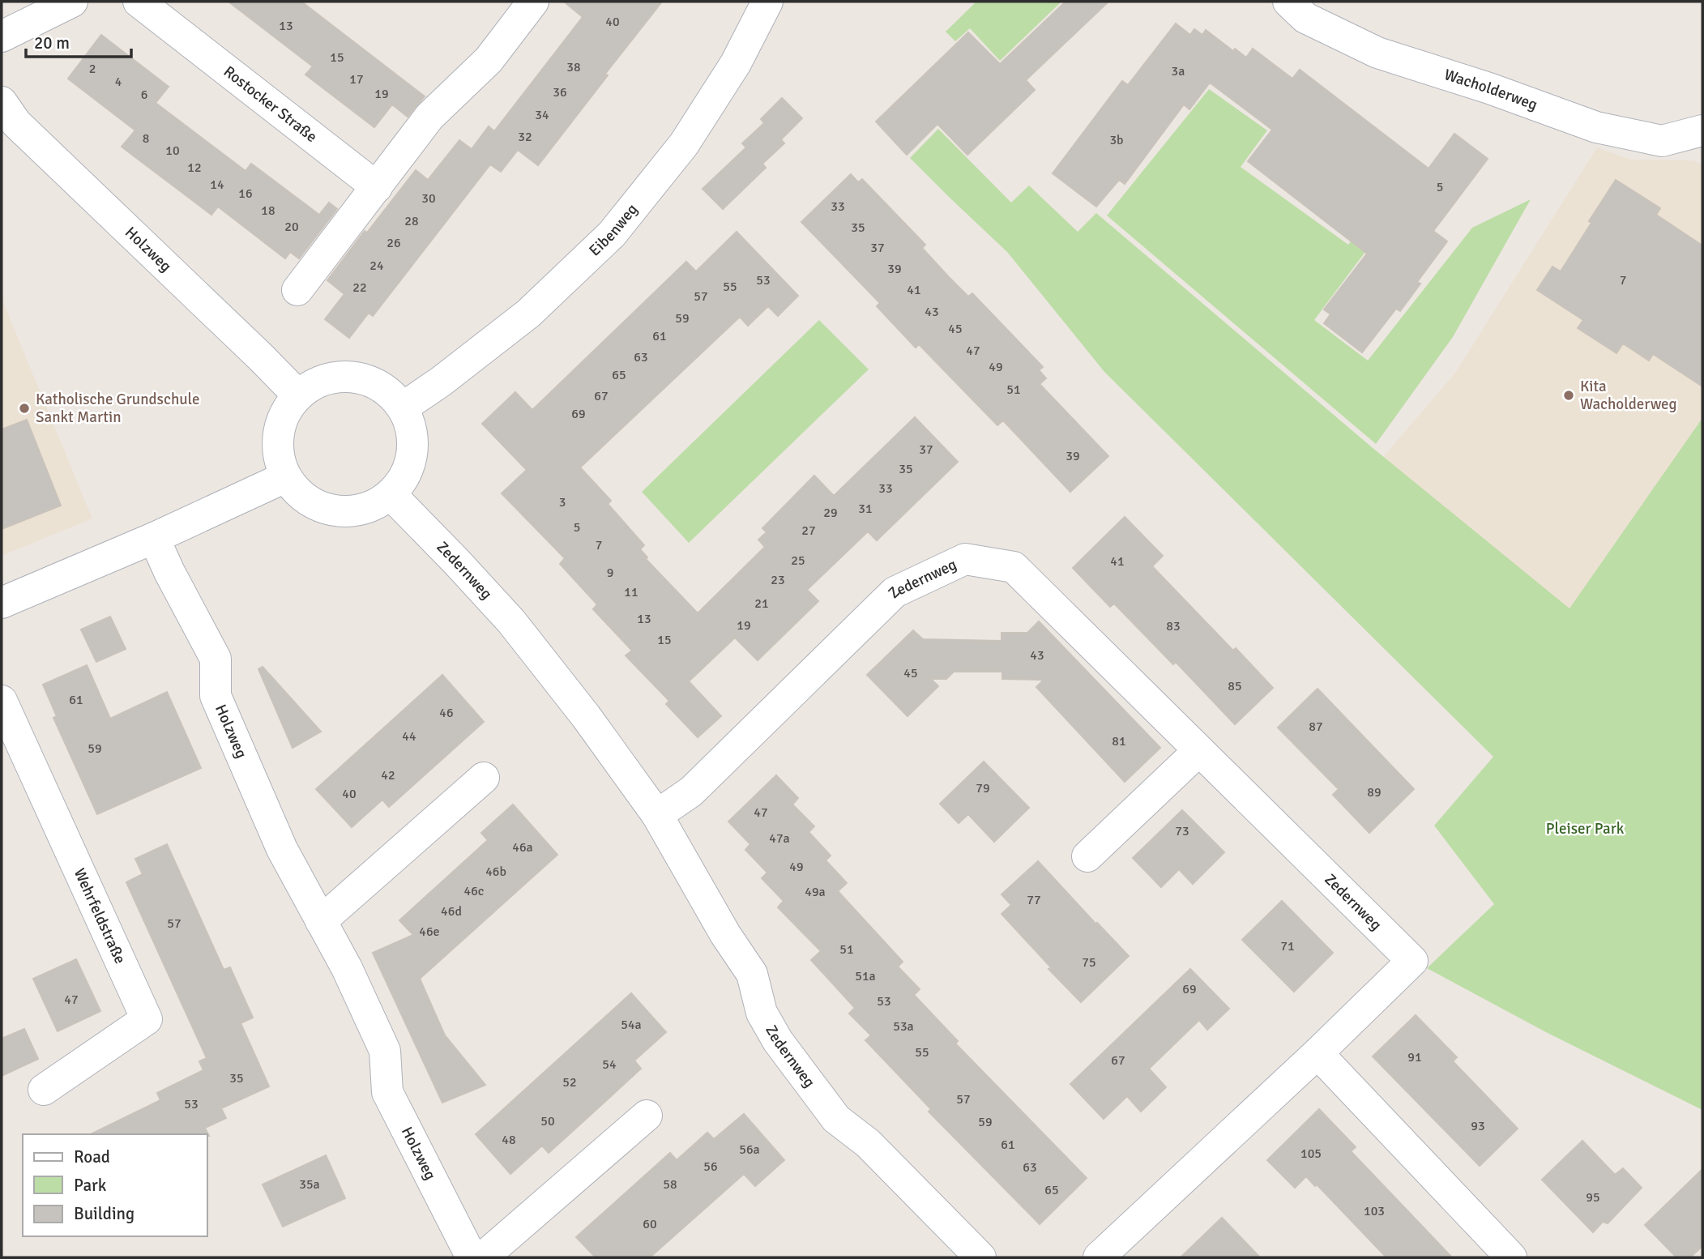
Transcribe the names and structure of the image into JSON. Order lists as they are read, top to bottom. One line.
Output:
{"streets":{"street":["Wacholderweg","Rostocker Straße","Eibenweg","Holzweg","Zedernweg","Wehrfeldstraße"]},"crossings":[["Eibenweg","Holzweg"],["Eibenweg","Zedernweg"],["Holzweg","Zedernweg"]],"parks":["Pleiser Park"],"places":["Kita Wacholderweg","Katholische Grundschule Sankt Martin"],"house_numbers":["40","13","15","38","2","3a","17","4","36","19","6","34","32","8","3b","10","12","14","5","16","30","33","18","28","20","35","26","37","24","39","53","7","55","22","41","57","43","59","45","61","47","63","49","65","51","67","69","37","39","35","33","3","31","29","5","27","7","25","41","9","23","11","21","13","19","83","15","43","45","85","61","46","87","44","81","59","42","79","89","40","47","73","47a","46a","49","46b","46c","49a","77","46d","57","46e","71","51","75","51a","69","47","53","54a","53a","55","91","67","54","35","52","57","53","50","59","93","48","61","56a","105","56","63","35a","58","65","95","103","60"],"legend":["Road","Park","Building"],"scale_bar":"20 m"}
